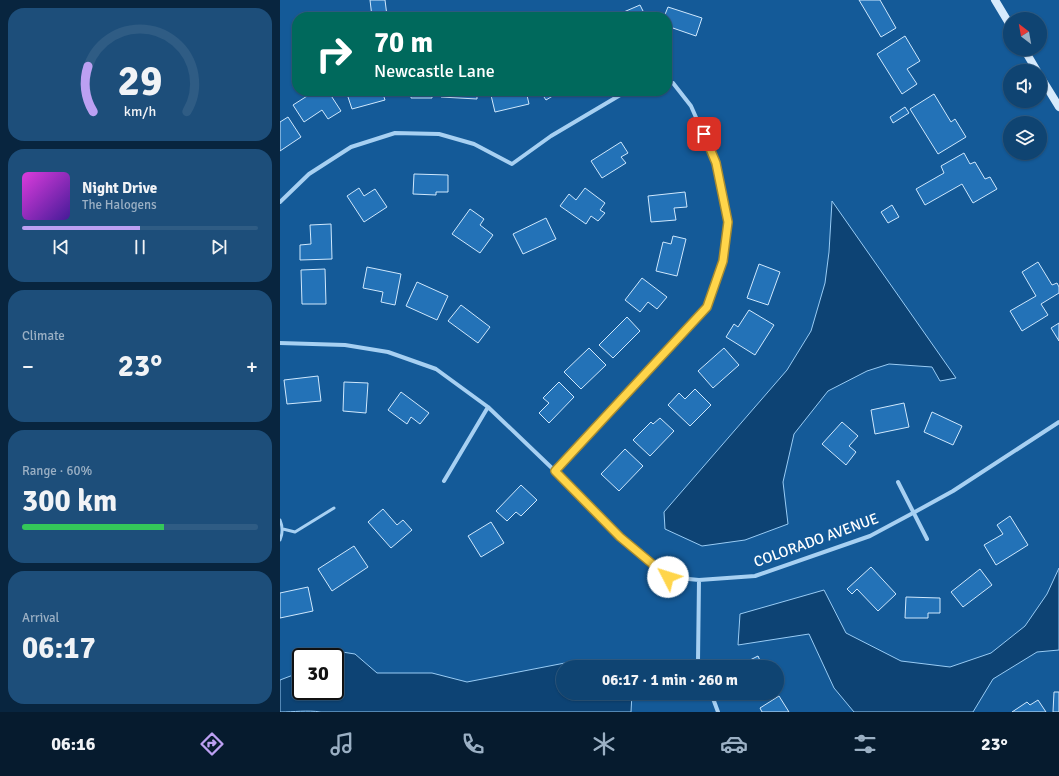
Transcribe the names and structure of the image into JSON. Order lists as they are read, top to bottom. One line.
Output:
{"streets":{"street":["COLORADO AVENUE"]},"north":"top left","page":{"turn":["70 m","Newcastle Lane"],"song":["Night Drive","The Halogens"],"tile":["Climate",["Range · 60%","300 km"],["Arrival","06:17"]],"heat":["−","23°","+"],"limit":"30","trip":"06:17 · 1 min · 260 m","tabs":["06:16","23°"],"gauge":["29","km/h"]}}
